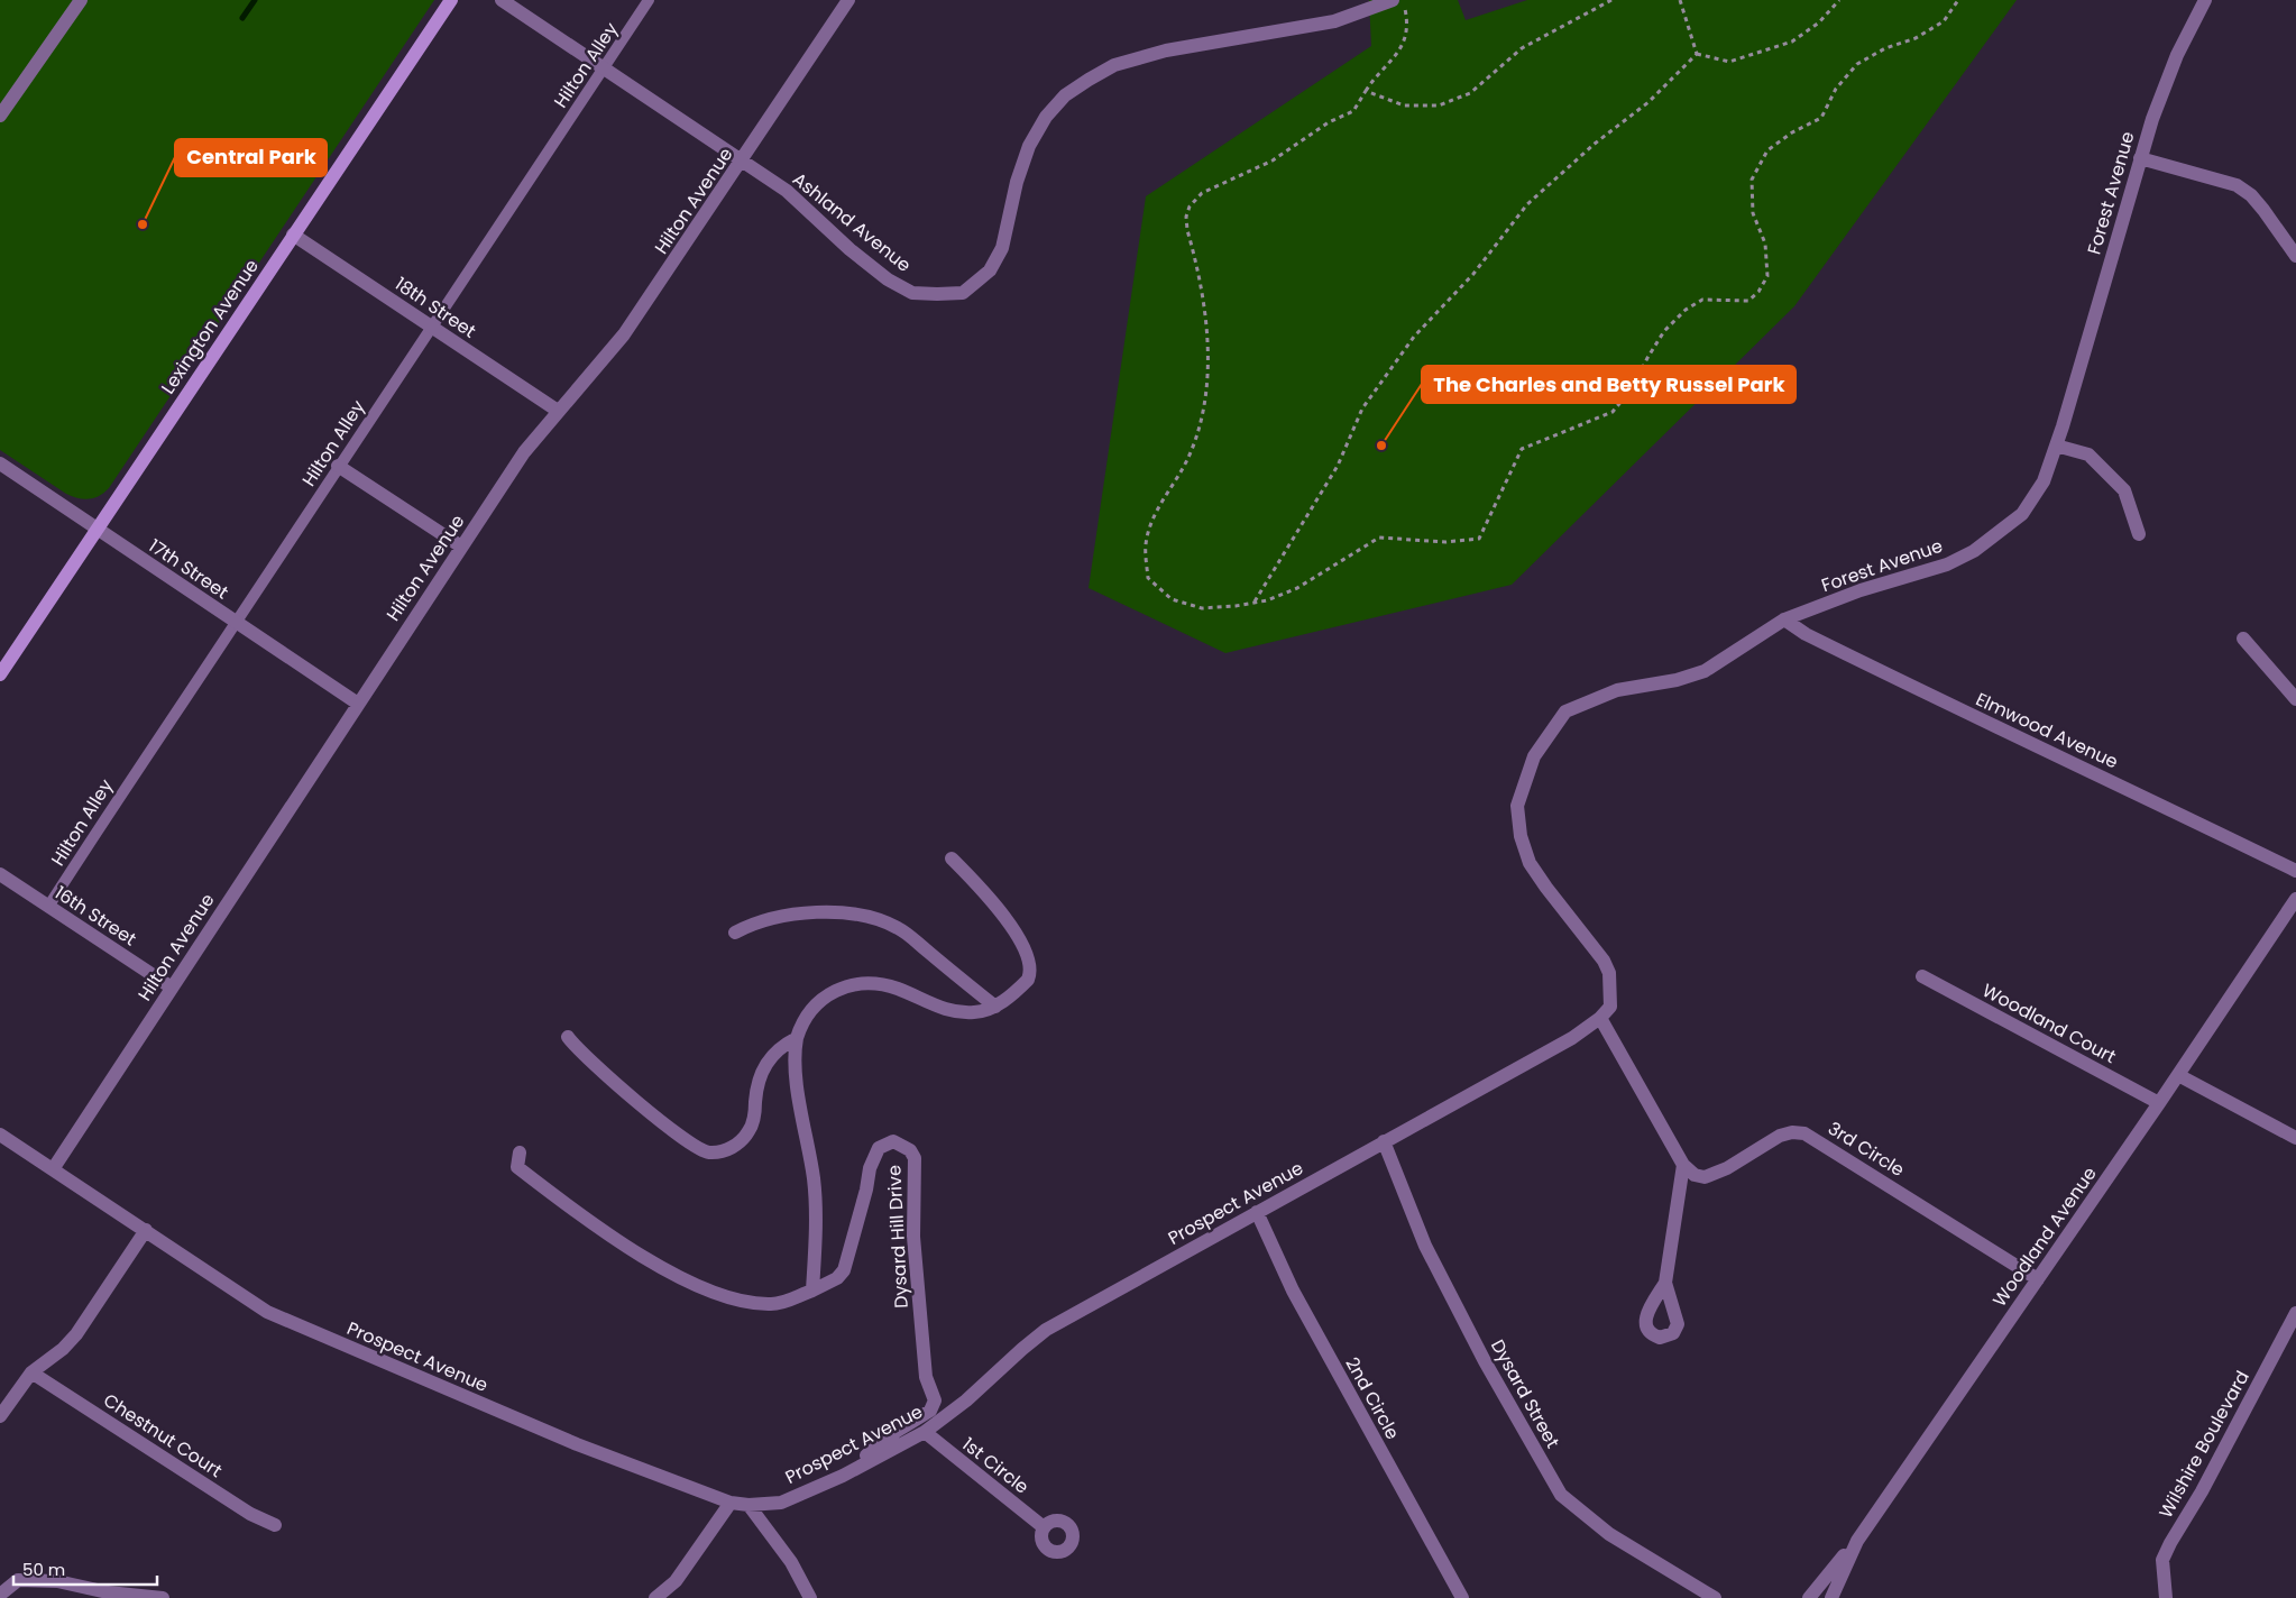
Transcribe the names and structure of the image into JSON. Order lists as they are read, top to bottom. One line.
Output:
{"streets":{"street":["Forest Avenue","Hilton Avenue","Ashland Avenue","18th Street","Lexington Avenue","17th Street","Elmwood Avenue","16th Street","Woodland Court","3rd Circle","Prospect Avenue","Dysard Hill Drive","Woodland Avenue","Dysard Street","2nd Circle","Chestnut Court","Wilshire Boulevard","1st Circle"],"lane":["Hilton Alley"]},"crossings":[["Hilton Alley","Ashland Avenue"],["Hilton Alley","18th Street"],["Hilton Alley","17th Street"],["Hilton Alley","16th Street"],["Forest Avenue","Elmwood Avenue"],["Forest Avenue","Prospect Avenue"],["Hilton Avenue","Ashland Avenue"],["Hilton Avenue","18th Street"],["Hilton Avenue","17th Street"],["Hilton Avenue","16th Street"],["Hilton Avenue","Prospect Avenue"],["18th Street","Lexington Avenue"],["Lexington Avenue","17th Street"],["Woodland Court","Woodland Avenue"],["3rd Circle","Woodland Avenue"],["Prospect Avenue","Dysard Hill Drive"],["Prospect Avenue","Dysard Street"],["Prospect Avenue","2nd Circle"],["Prospect Avenue","1st Circle"]],"places":["Central Park","The Charles and Betty Russel Park"],"scale_bar":"50 m"}
